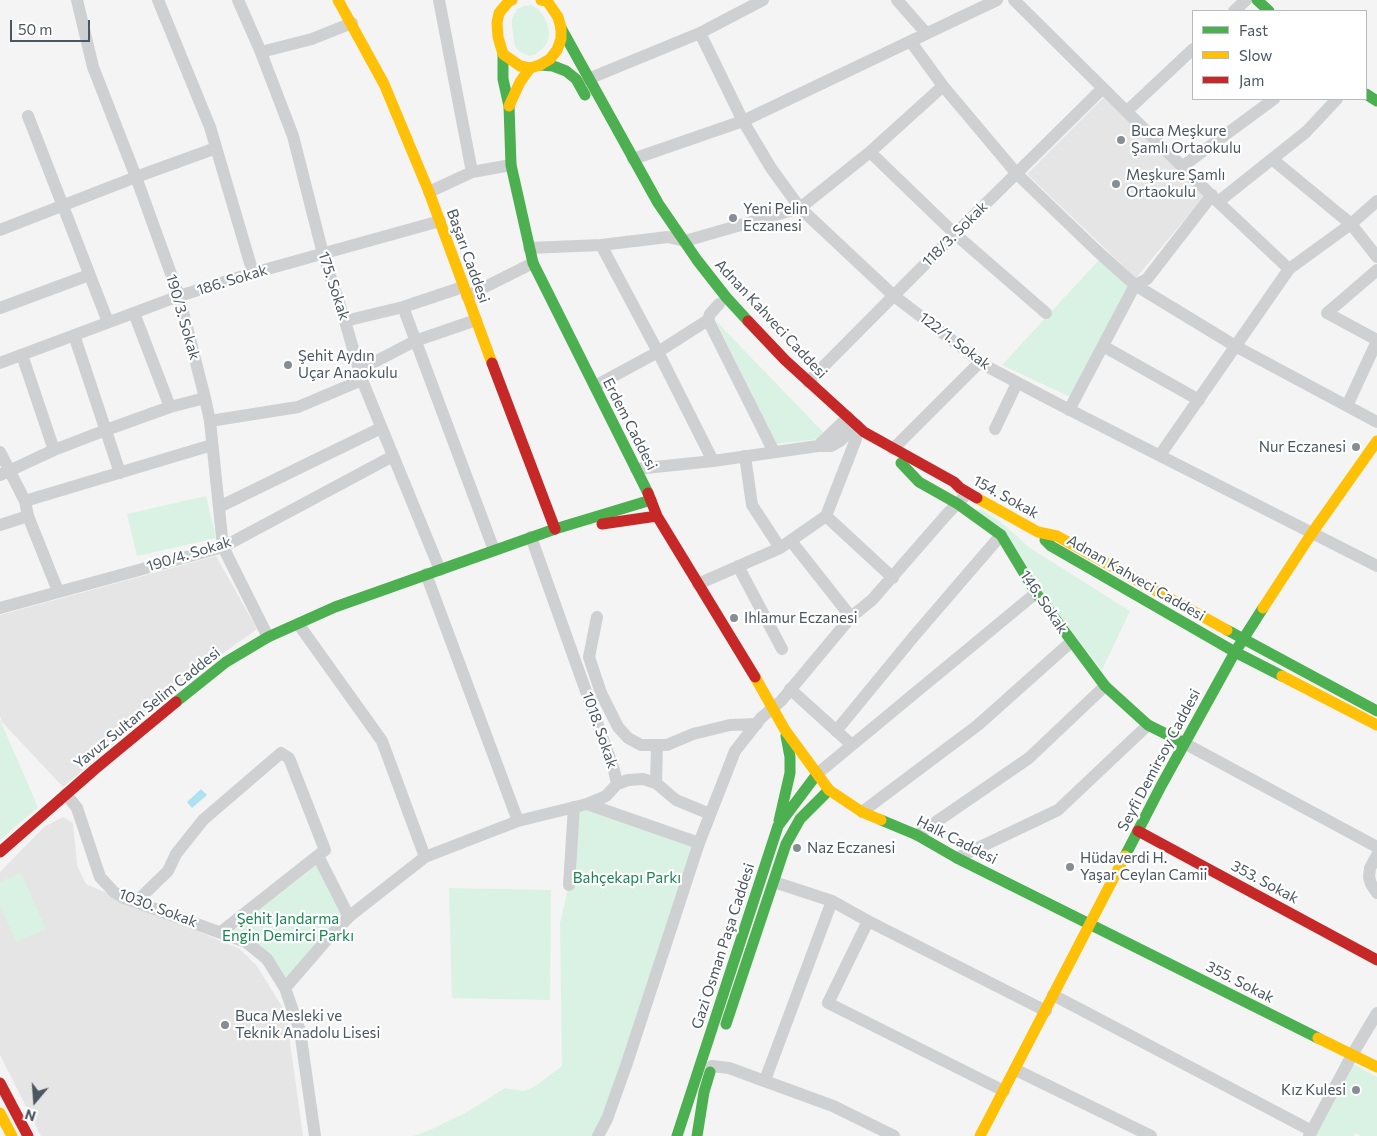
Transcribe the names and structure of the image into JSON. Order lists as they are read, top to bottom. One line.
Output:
{"streets":{"main road":["Başarı Caddesi","Adnan Kahveci Caddesi","Erdem Caddesi","154. Sokak","146. Sokak","Yavuz Sultan Selim Caddesi","Seyfi Demirsoy Caddesi","Halk Caddesi","353. Sokak","Gazi Osman Paşa Caddesi","355. Sokak"],"street":["118/3. Sokak","186. Sokak","175. Sokak","190/3. Sokak","122/1. Sokak","190/4. Sokak","1018. Sokak","1030. Sokak"]},"crossings":[["118/3. Sokak","Adnan Kahveci Caddesi"],["118/3. Sokak","122/1. Sokak"],["Başarı Caddesi","186. Sokak"],["Başarı Caddesi","Yavuz Sultan Selim Caddesi"],["186. Sokak","175. Sokak"],["186. Sokak","190/3. Sokak"],["175. Sokak","190/4. Sokak"],["175. Sokak","Yavuz Sultan Selim Caddesi"],["190/3. Sokak","190/4. Sokak"],["190/3. Sokak","Yavuz Sultan Selim Caddesi"],["Adnan Kahveci Caddesi","Erdem Caddesi"],["Adnan Kahveci Caddesi","154. Sokak"],["Adnan Kahveci Caddesi","146. Sokak"],["Adnan Kahveci Caddesi","Seyfi Demirsoy Caddesi"],["122/1. Sokak","Seyfi Demirsoy Caddesi"],["Erdem Caddesi","Yavuz Sultan Selim Caddesi"],["Erdem Caddesi","Halk Caddesi"],["Erdem Caddesi","Gazi Osman Paşa Caddesi"],["146. Sokak","Seyfi Demirsoy Caddesi"],["Yavuz Sultan Selim Caddesi","1018. Sokak"],["Yavuz Sultan Selim Caddesi","1030. Sokak"],["1018. Sokak","1030. Sokak"],["Seyfi Demirsoy Caddesi","Halk Caddesi"],["Seyfi Demirsoy Caddesi","353. Sokak"],["Seyfi Demirsoy Caddesi","355. Sokak"],["Halk Caddesi","Gazi Osman Paşa Caddesi"],["Halk Caddesi","355. Sokak"]],"parks":["Bahçekapı Parkı","Şehit Jandarma Engin Demirci Parkı"],"places":["Buca Meşkure Şamlı Ortaokulu","Meşkure Şamlı Ortaokulu","Yeni Pelin Eczanesi","Şehit Aydın Uçar Anaokulu","Nur Eczanesi","Ihlamur Eczanesi","Naz Eczanesi","Hüdaverdi H. Yaşar Ceylan Camii","Buca Mesleki ve Teknik Anadolu Lisesi","Kız Kulesi"],"legend":["Fast","Slow","Jam"],"scale_bar":"50 m","north":"bottom"}
